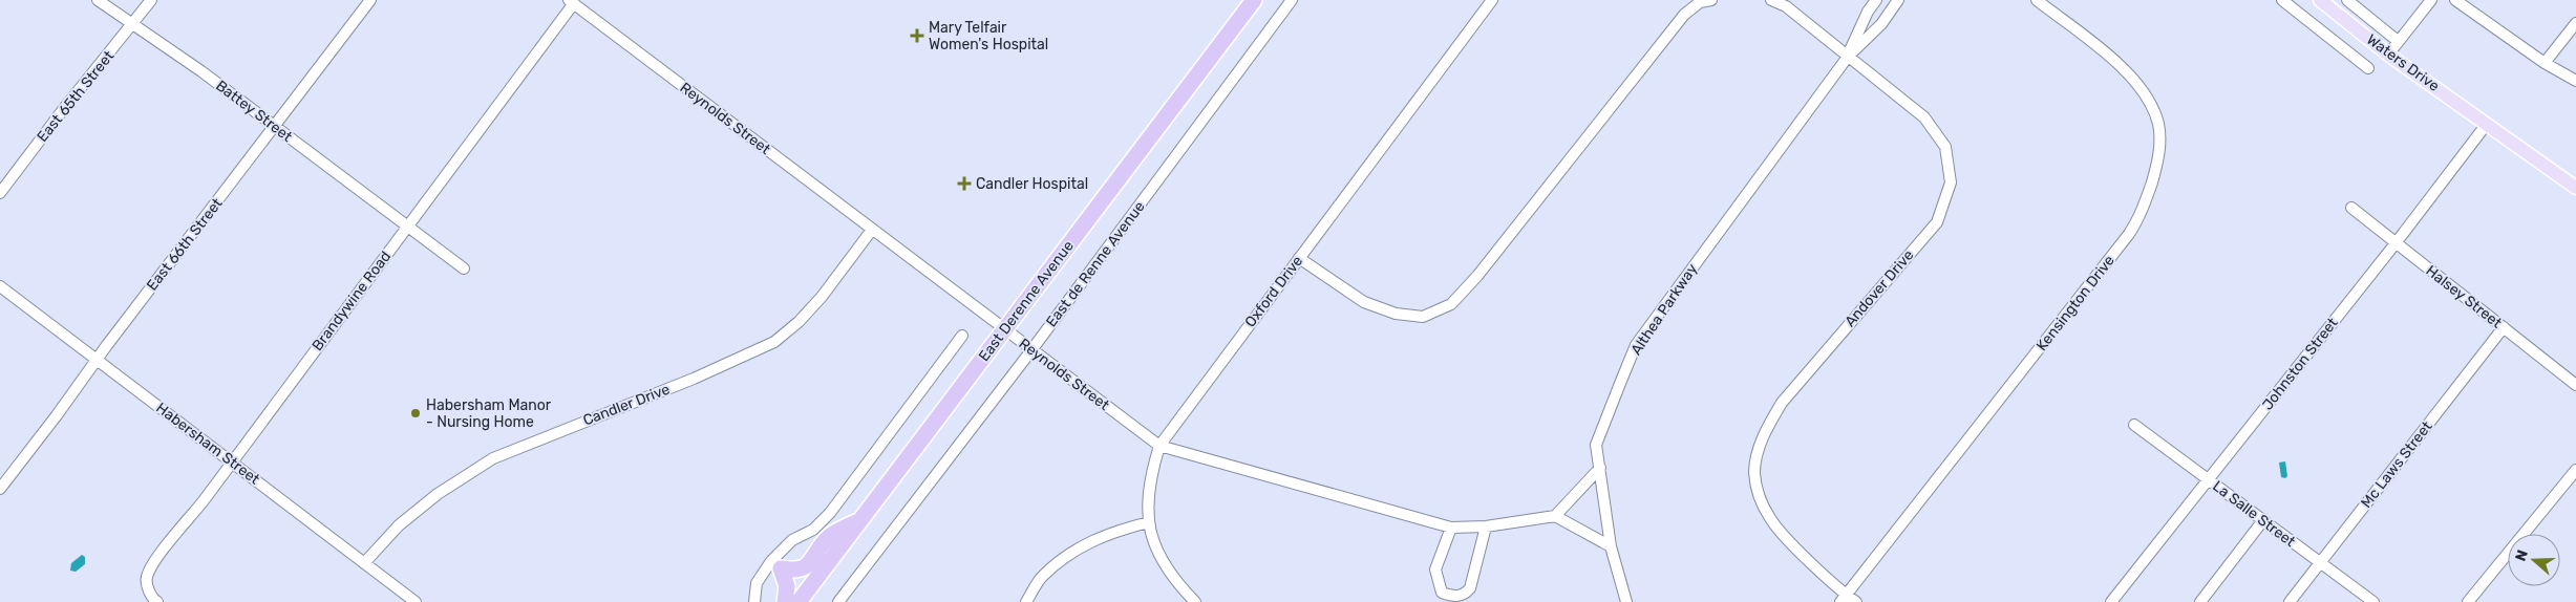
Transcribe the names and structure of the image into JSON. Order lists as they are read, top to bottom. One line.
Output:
{"streets":{"highway":["East Derenne Avenue"],"main road":["Waters Drive"],"street":["East 65th Street","Battey Street","Reynolds Street","East 66th Street","East de Renne Avenue","Andover Drive","Oxford Drive","Halsey Street","Brandywine Road","Kensington Drive","Althea Parkway","Johnston Street","Candler Drive","Habersham Street","Mc Laws Street","La Salle Street"]},"crossings":[["Waters Drive","Johnston Street"],["East 65th Street","Battey Street"],["Battey Street","East 66th Street"],["Battey Street","Brandywine Road"],["Reynolds Street","East de Renne Avenue"],["Reynolds Street","Oxford Drive"],["Reynolds Street","Brandywine Road"],["Reynolds Street","East Derenne Avenue"],["Reynolds Street","Candler Drive"],["East 66th Street","Habersham Street"],["Andover Drive","Kensington Drive"],["Andover Drive","Althea Parkway"],["Halsey Street","Johnston Street"],["Halsey Street","Mc Laws Street"],["Brandywine Road","Habersham Street"],["Johnston Street","La Salle Street"],["Candler Drive","Habersham Street"],["Mc Laws Street","La Salle Street"]],"places":{"health":["Mary Telfair Women's Hospital","Candler Hospital"],"other":["Habersham Manor - Nursing Home"]},"north":"left"}
